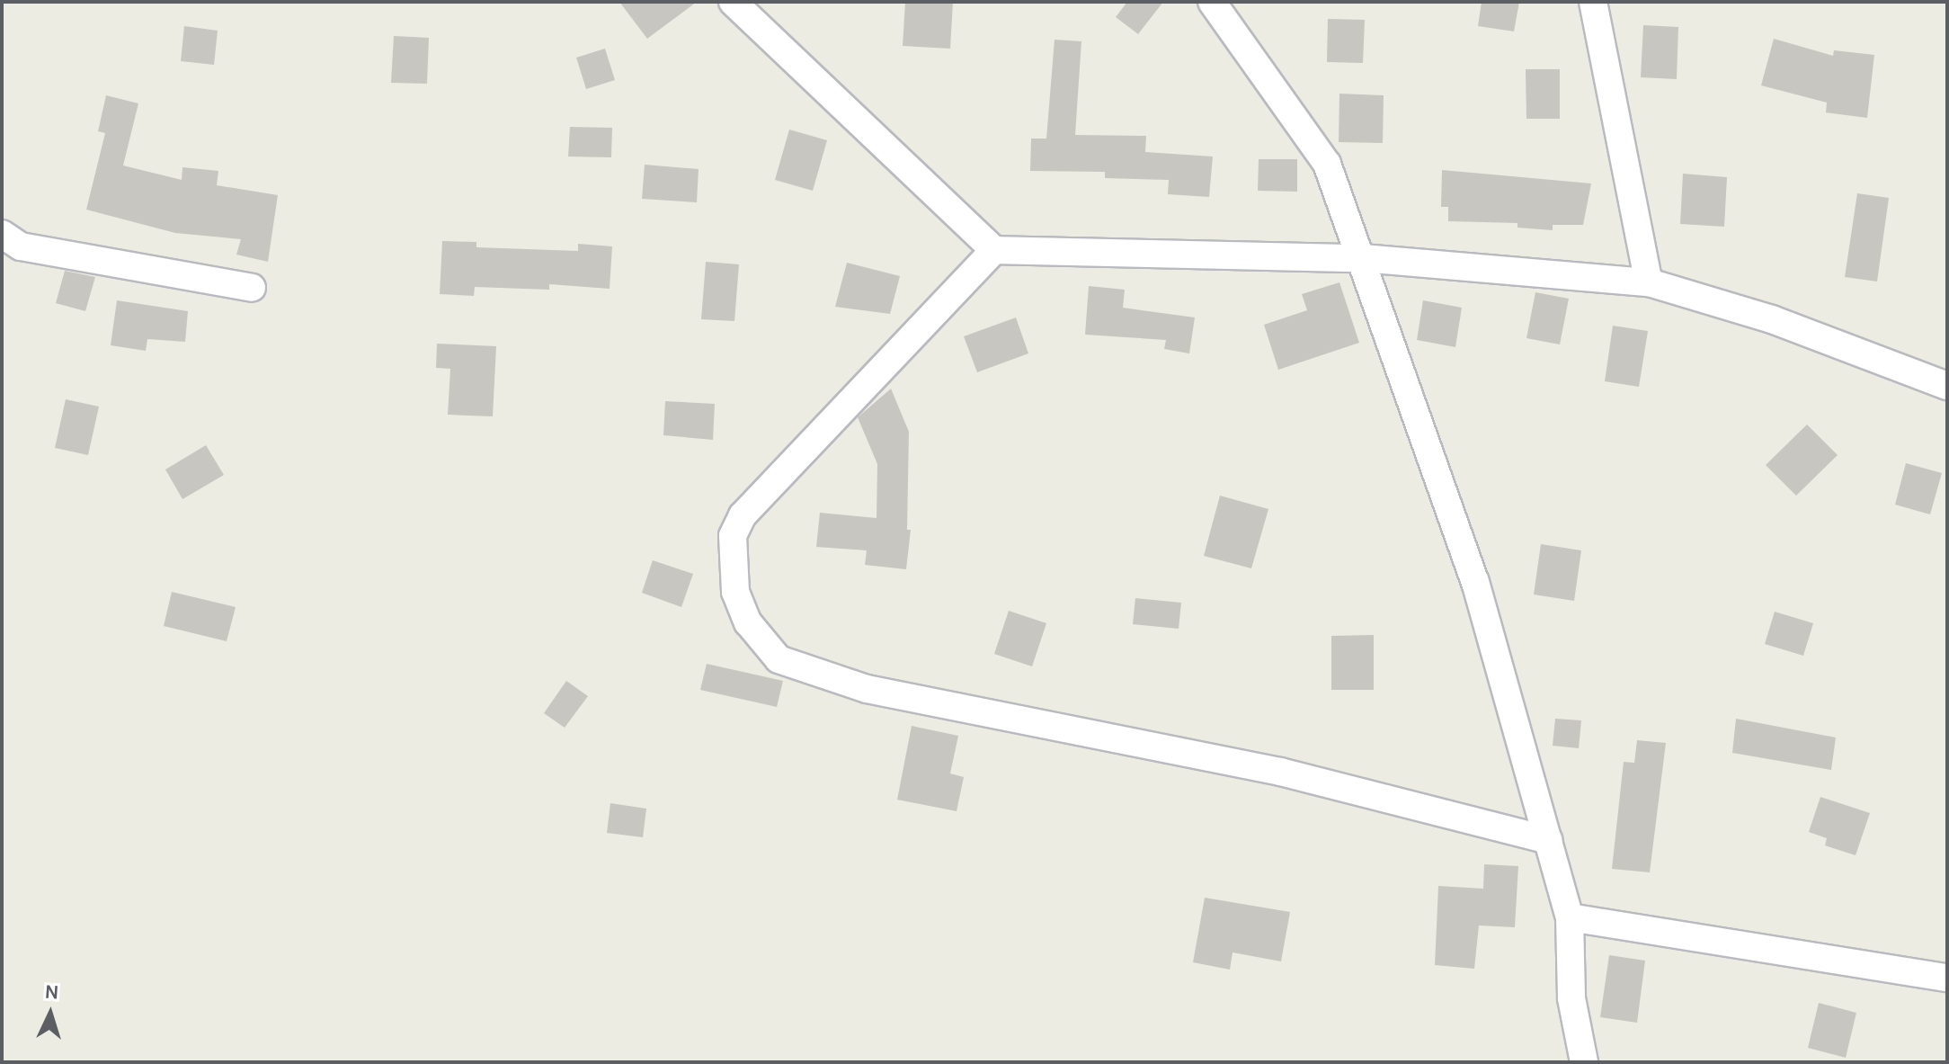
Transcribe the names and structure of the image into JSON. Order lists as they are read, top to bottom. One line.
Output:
{"north":"top"}
